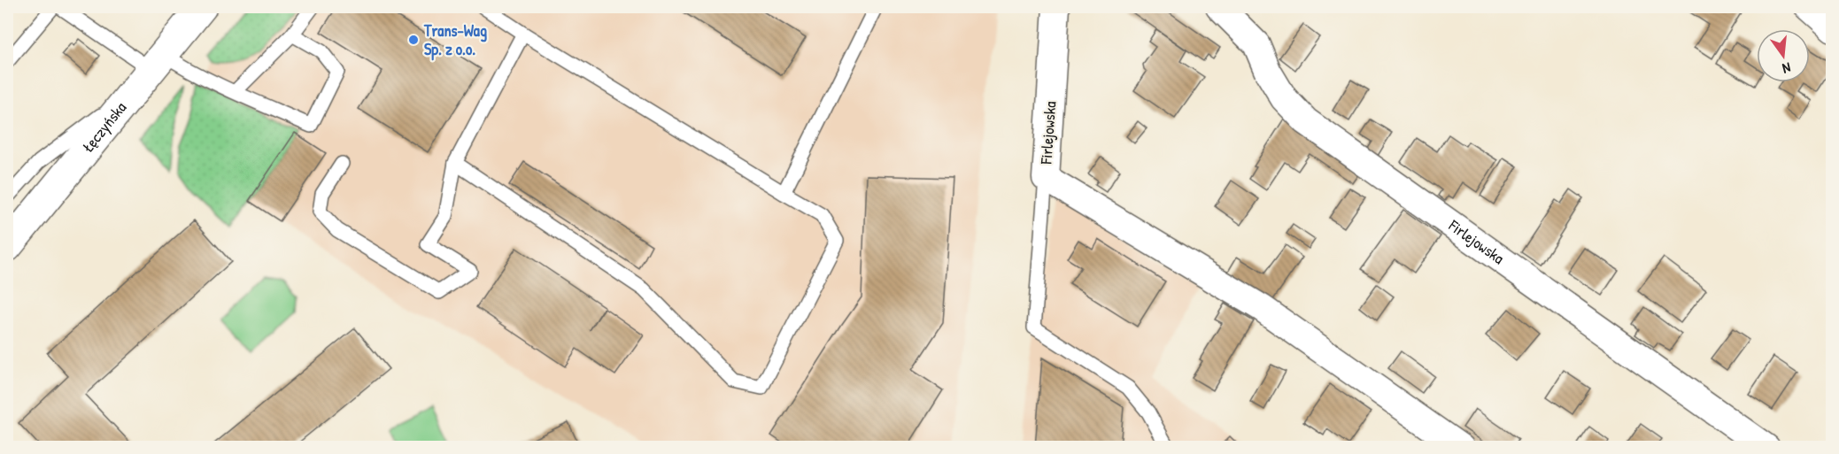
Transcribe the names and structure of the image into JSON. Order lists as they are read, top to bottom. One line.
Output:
{"streets":{"street":["Łęczyńska","Firlejowska"]},"places":["Trans-Wag Sp. z o.o."],"north":"bottom"}
